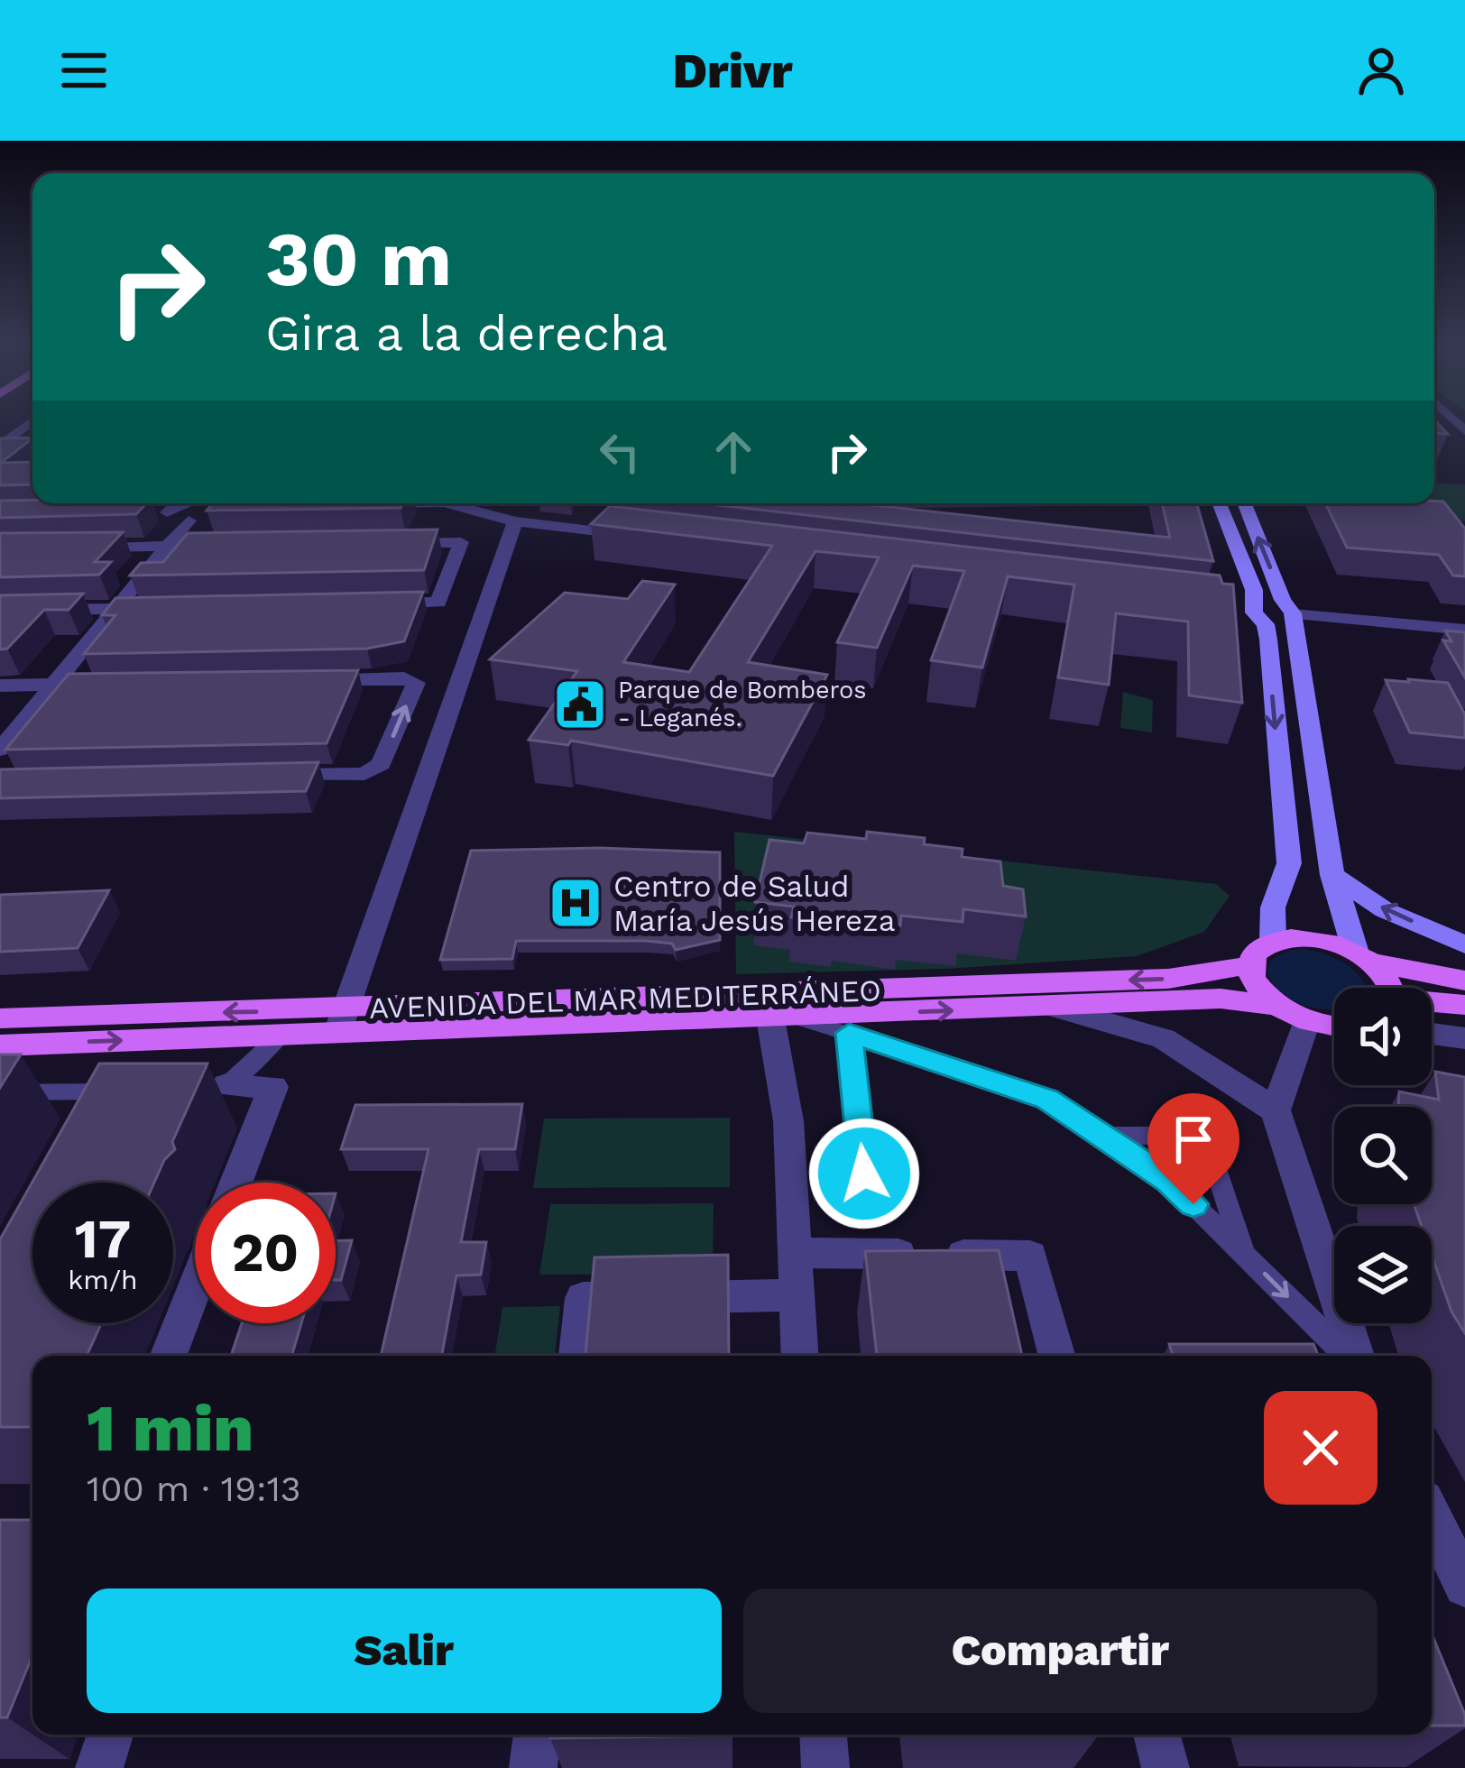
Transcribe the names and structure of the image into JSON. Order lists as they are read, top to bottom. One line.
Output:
{"streets":{"main road":["AVENIDA DEL MAR MEDITERRÁNEO"]},"places":{"public building":["Parque de Bomberos - Leganés."],"hospital":["Centro de Salud María Jesús Hereza"]},"page":{"header":"Drivr","turn":["30 m","Gira a la derecha"],"speed":"17 km/h","limit":"20","heading":["1 min","100 m · 19:13"],"buttons":["Salir","Compartir"]}}
